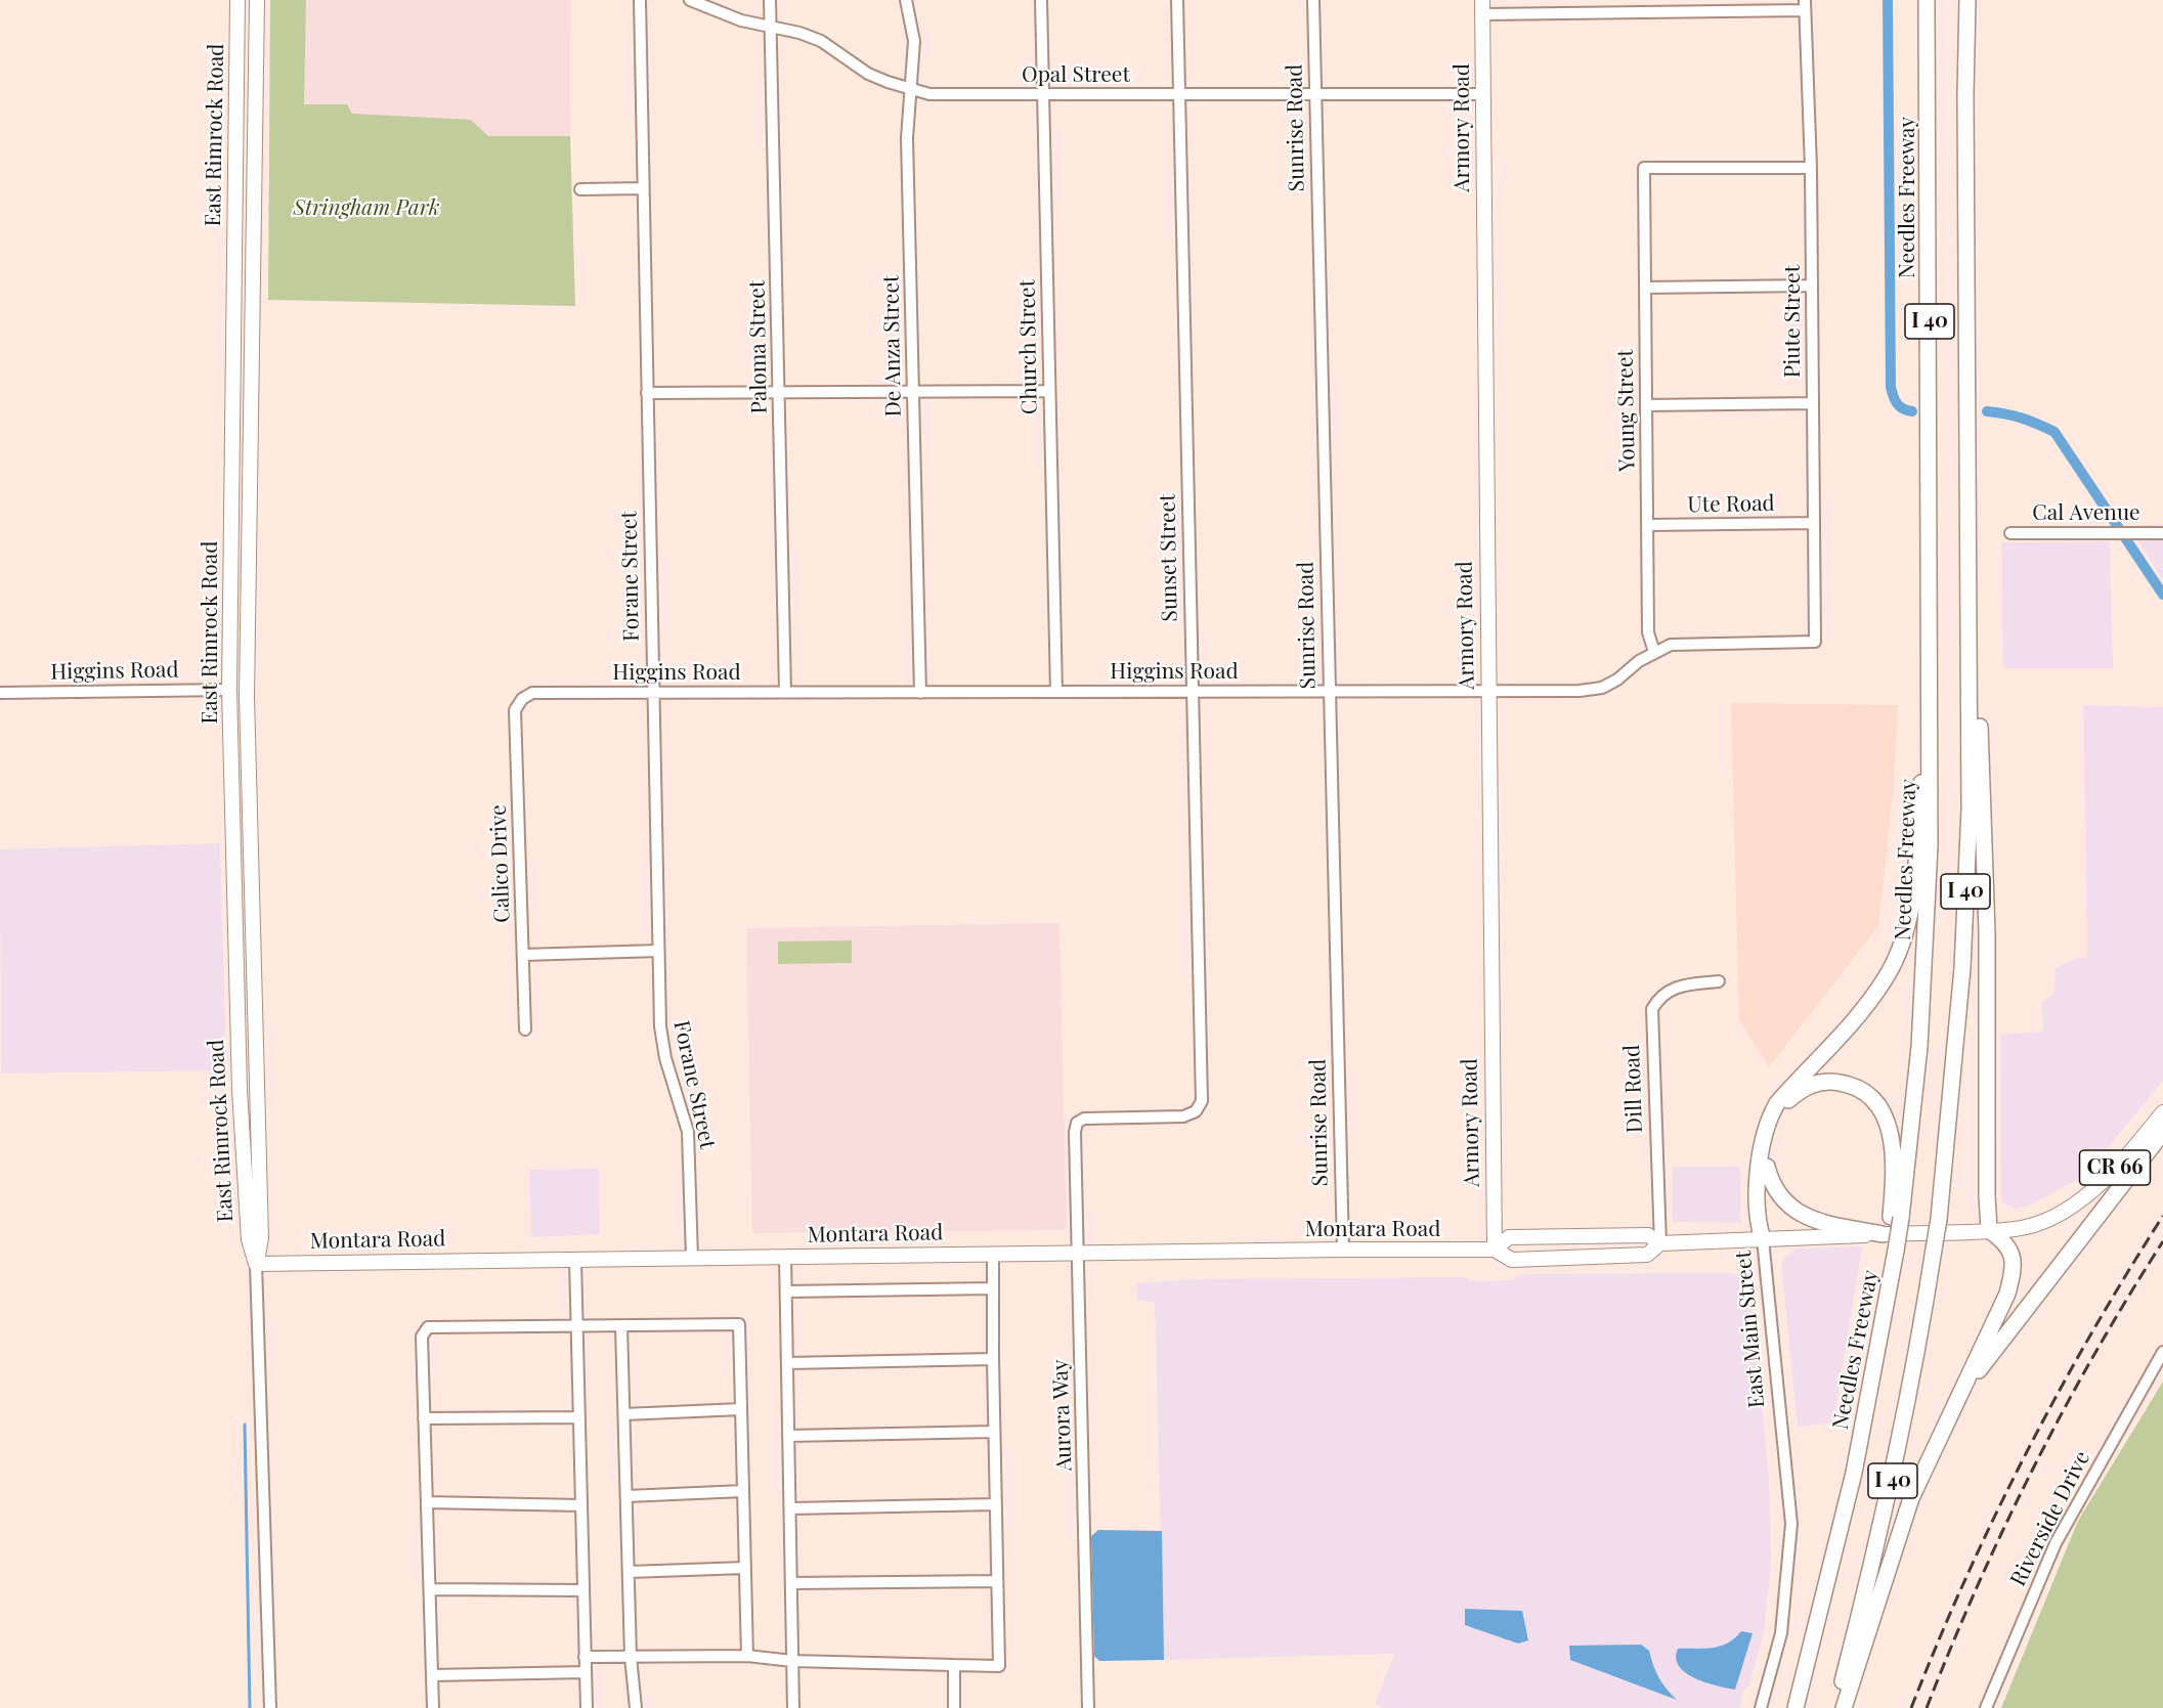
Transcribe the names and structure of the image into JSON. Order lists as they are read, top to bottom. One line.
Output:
{"streets":{"highway":["Needles Freeway","I 40"],"main road":["Armory Road","East Rimrock Road","CR 66","Montara Road","East Main Street"],"street":["Opal Street","Sunrise Road","Piute Street","De Anza Street","Paloma Street","Church Street","Young Street","Ute Road","Cal Avenue","Sunset Street","Forane Street","Higgins Road","Calico Drive","Dill Road","Aurora Way","Riverside Drive"]},"crossings":[["Opal Street","Sunrise Road"],["Opal Street","Armory Road"],["Opal Street","De Anza Street"],["Opal Street","Paloma Street"],["Opal Street","Church Street"],["Opal Street","Sunset Street"],["Sunrise Road","Higgins Road"],["Sunrise Road","Montara Road"],["Armory Road","Higgins Road"],["Armory Road","Montara Road"],["East Rimrock Road","Higgins Road"],["East Rimrock Road","Montara Road"],["Piute Street","Young Street"],["Piute Street","Ute Road"],["Piute Street","Higgins Road"],["De Anza Street","Higgins Road"],["Paloma Street","Higgins Road"],["Church Street","Higgins Road"],["Young Street","Ute Road"],["Young Street","Higgins Road"],["Sunset Street","Higgins Road"],["Sunset Street","Aurora Way"],["Forane Street","Higgins Road"],["Forane Street","Montara Road"],["Higgins Road","Calico Drive"],["Dill Road","Montara Road"],["Montara Road","East Main Street"],["Montara Road","Aurora Way"]],"parks":["Stringham Park"]}
